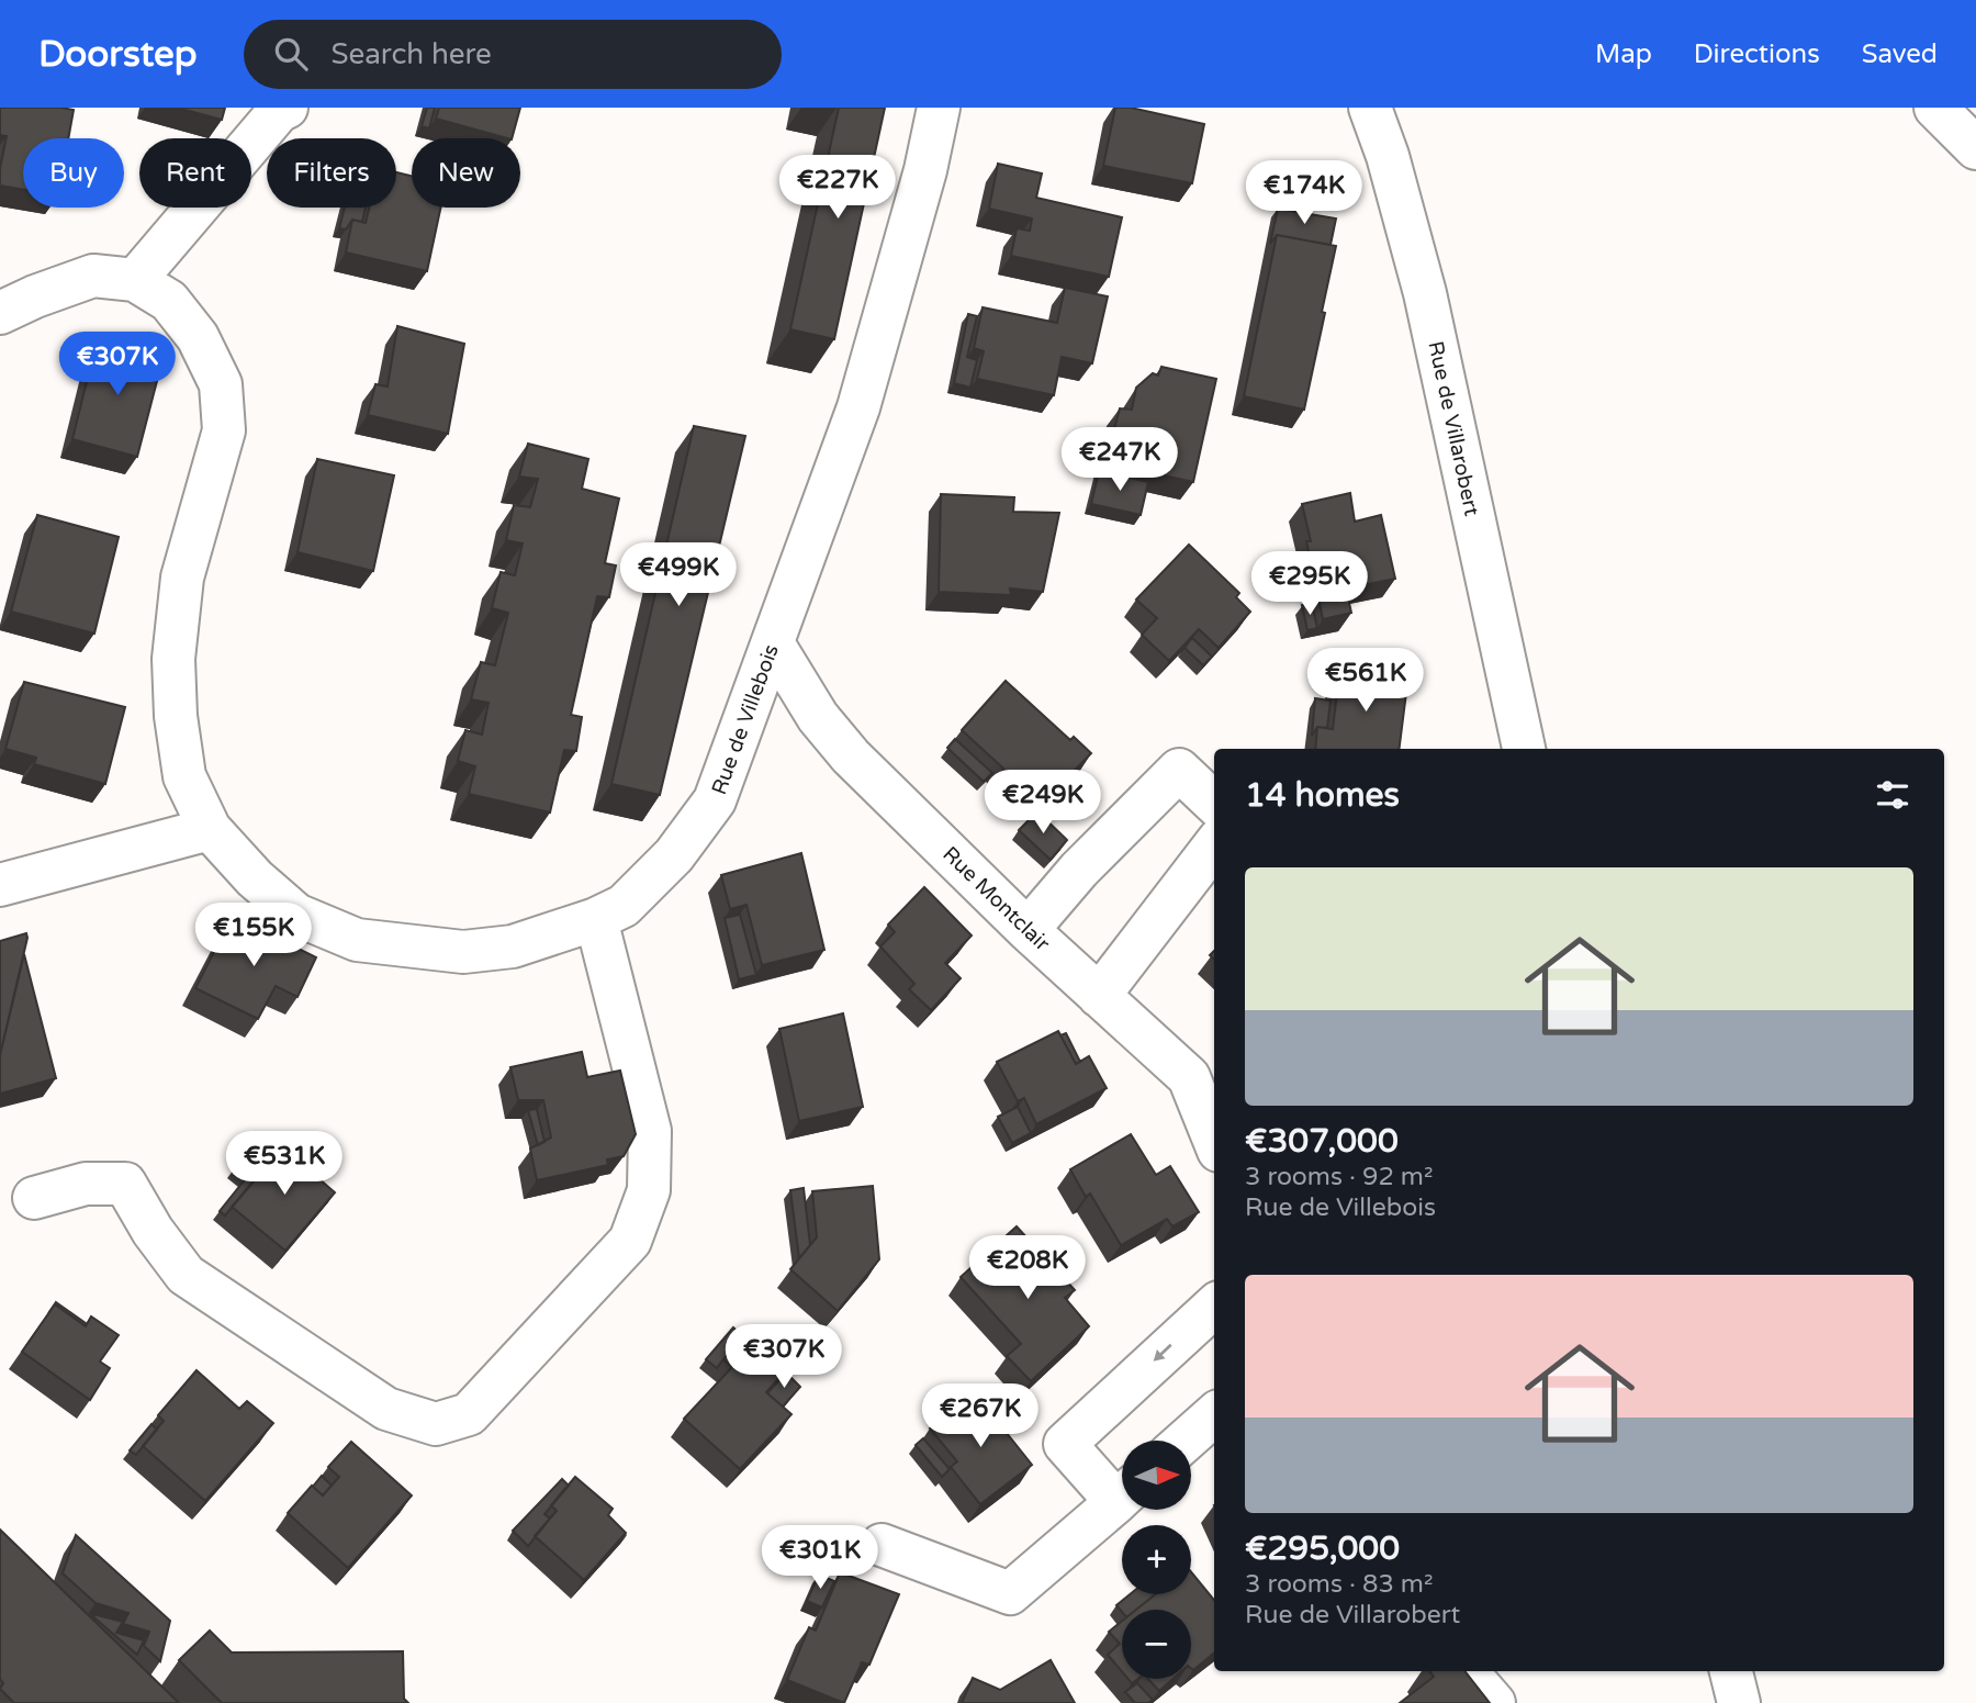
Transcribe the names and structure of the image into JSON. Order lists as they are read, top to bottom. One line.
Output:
{"streets":{"street":["Rue de Villarobert","Rue de Villebois","Rue Montclair"]},"crossings":[["Rue de Villebois","Rue Montclair"]],"north":"right","page":{"header":"Doorstep","search":"Search here","nav":["Map","Directions","Saved"],"chip":["Buy","Rent","Filters","New"],"price":["€227K","€174K","€307K","€247K","€499K","€295K","€561K","€249K","€155K","€531K","€208K","€307K","€267K","€301K"],"heading":"14 homes","list":[{"name":"€307,000","note":"3 rooms · 92 m² · Rue de Villebois"},{"name":"€295,000","note":"3 rooms · 83 m² · Rue de Villarobert"}],"map_buttons":["+","−"]}}
